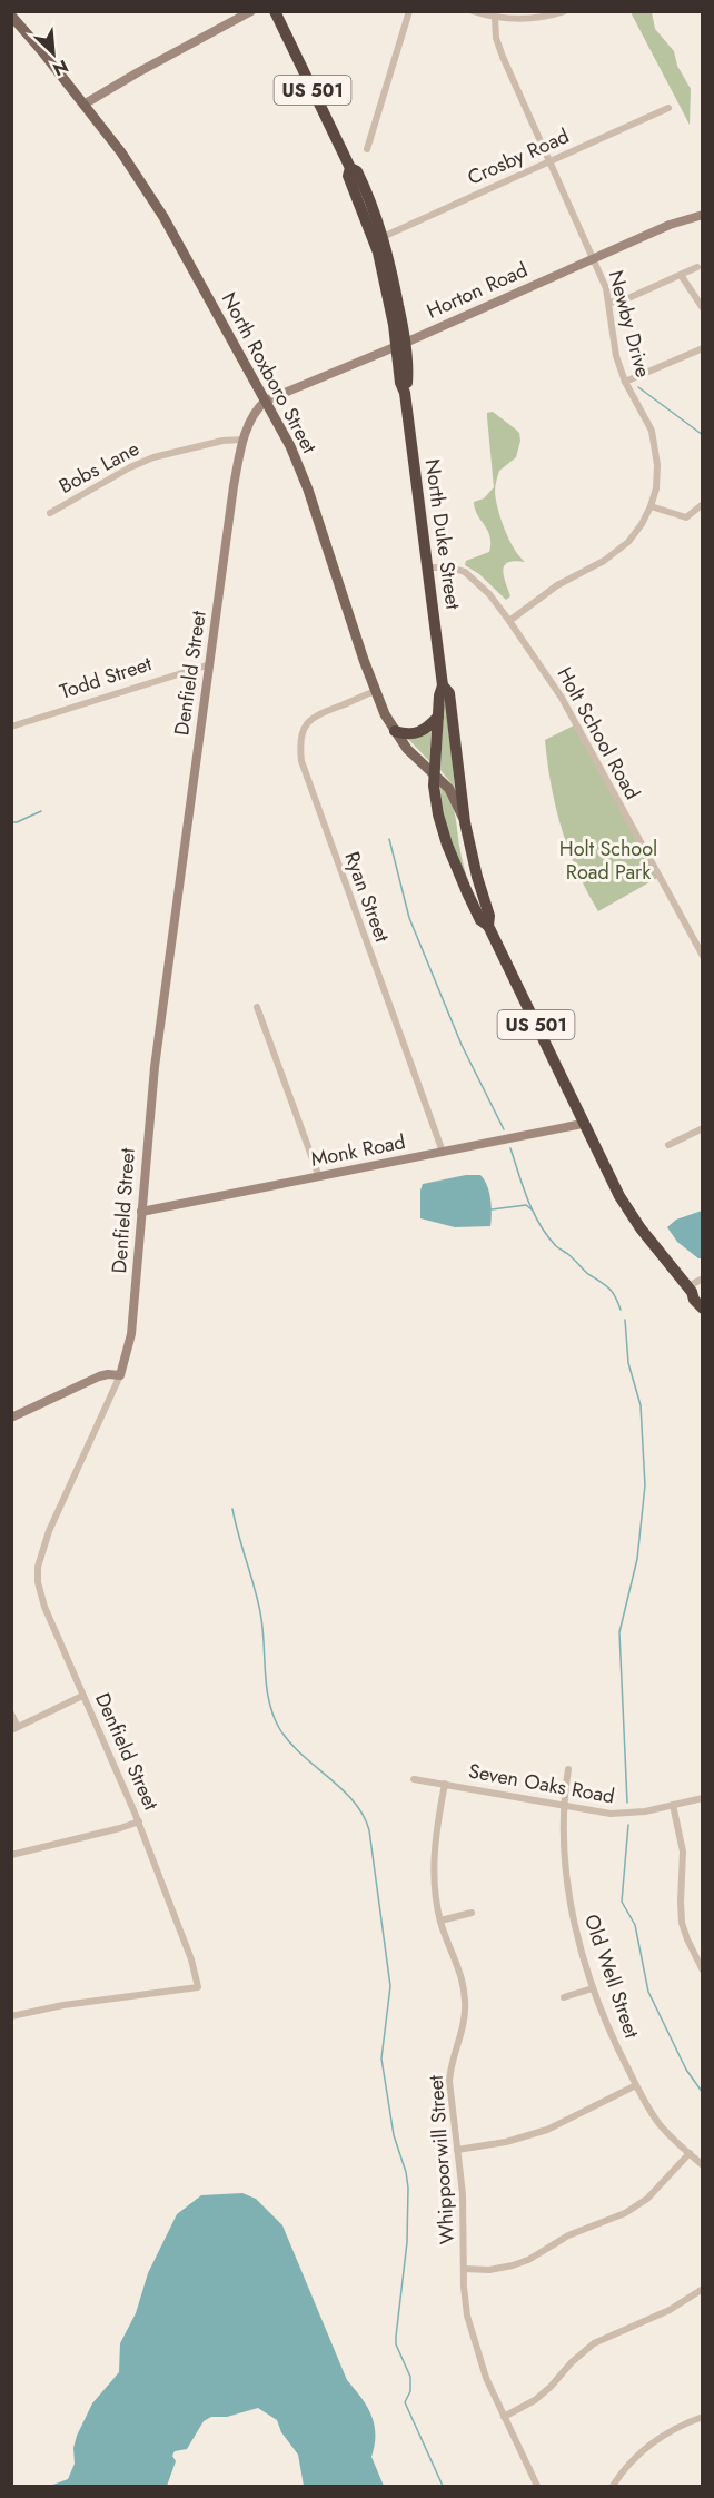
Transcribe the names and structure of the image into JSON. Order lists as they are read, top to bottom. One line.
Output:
{"streets":{"highway":["US 501","North Roxboro Street","North Duke Street"],"street":["Crosby Road","Horton Road","Newby Drive","Bobs Lane","Denfield Street","Todd Street","Holt School Road","Ryan Street","Monk Road","Seven Oaks Road","Old Well Street","Whippoorwill Street"]},"crossings":[["Crosby Road","Newby Drive"],["Crosby Road","North Duke Street"],["Horton Road","Newby Drive"],["Horton Road","North Roxboro Street"],["Horton Road","North Duke Street"],["Horton Road","Denfield Street"],["Newby Drive","Holt School Road"],["North Roxboro Street","North Duke Street"],["North Roxboro Street","Denfield Street"],["North Roxboro Street","Ryan Street"],["North Roxboro Street","Monk Road"],["Bobs Lane","Denfield Street"],["North Duke Street","Holt School Road"],["Denfield Street","Todd Street"],["Denfield Street","Monk Road"],["Ryan Street","Monk Road"],["Seven Oaks Road","Old Well Street"],["Seven Oaks Road","Whippoorwill Street"]],"parks":["Holt School Road Park"],"north":"bottom right"}
